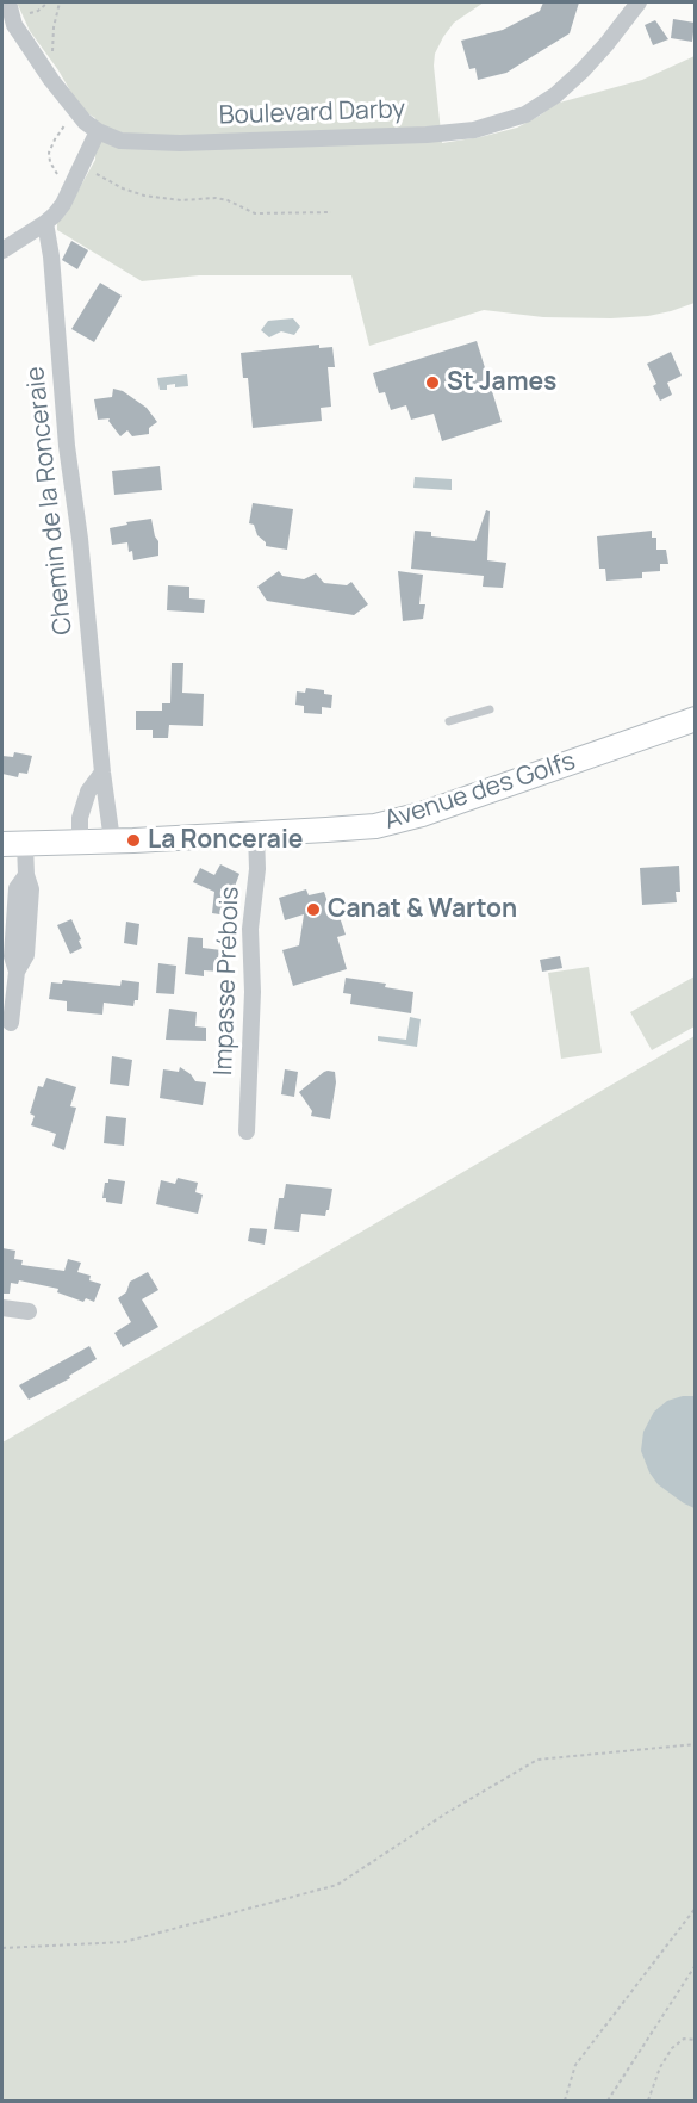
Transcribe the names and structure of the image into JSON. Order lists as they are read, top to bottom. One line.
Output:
{"streets":{"main road":["Avenue des Golfs"],"street":["Boulevard Darby","Chemin de la Ronceraie","Impasse Prébois"]},"crossings":[["Chemin de la Ronceraie","Avenue des Golfs"],["Avenue des Golfs","Impasse Prébois"]],"places":["St James","La Ronceraie","Canat & Warton"]}
